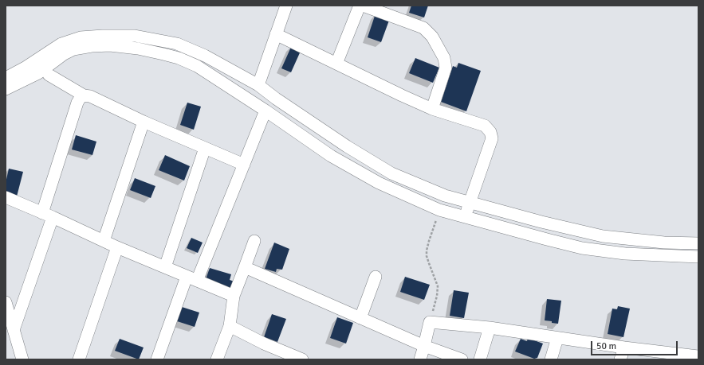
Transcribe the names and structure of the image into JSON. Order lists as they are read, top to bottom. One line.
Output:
{"scale_bar":"50 m"}
